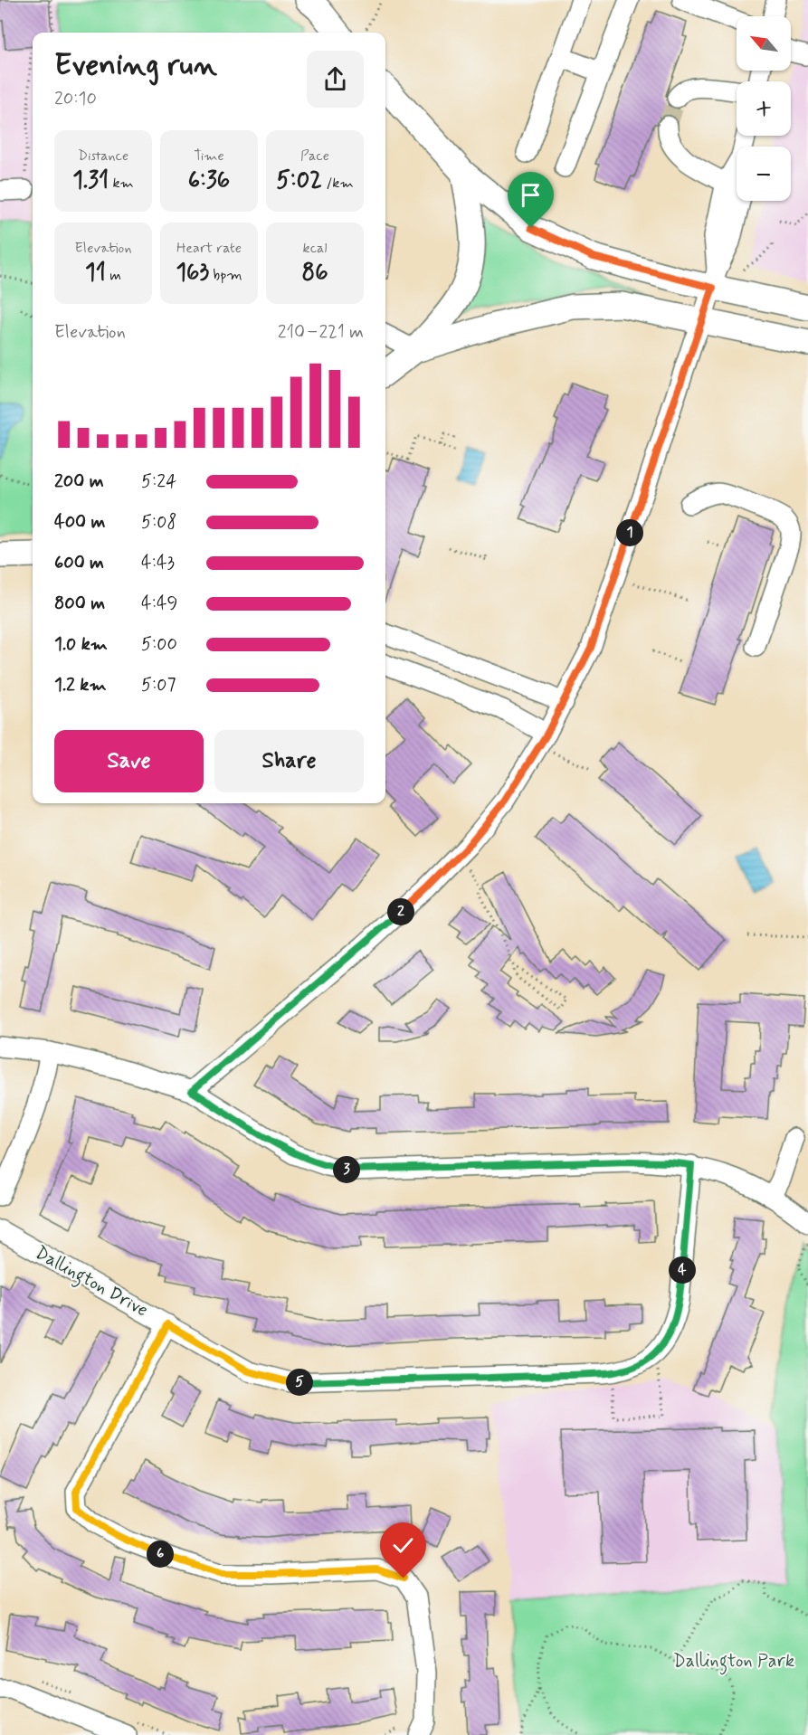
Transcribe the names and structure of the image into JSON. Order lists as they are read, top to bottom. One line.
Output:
{"streets":{"street":["Dallington Drive"]},"parks":["Dallington Park"],"north":"top left","page":{"map_buttons":["+","−"],"heading":["Evening run","20:10"],"stats":[["Distance","1.31 km"],["Time","6:36"],["Pace","5:02 /km"],["Elevation","11 m"],["Heart rate","163 bpm"],["kcal","86"]],"chart":["Elevation","210–221 m"],"list":[{"name":"200 m","note":"5:24"},{"name":"400 m","note":"5:08"},{"name":"600 m","note":"4:43"},{"name":"800 m","note":"4:49"},{"name":"1.0 km","note":"5:00"},{"name":"1.2 km","note":"5:07"}],"pins":["1","2","3","4","5","6"],"buttons":["Save","Share"]}}
